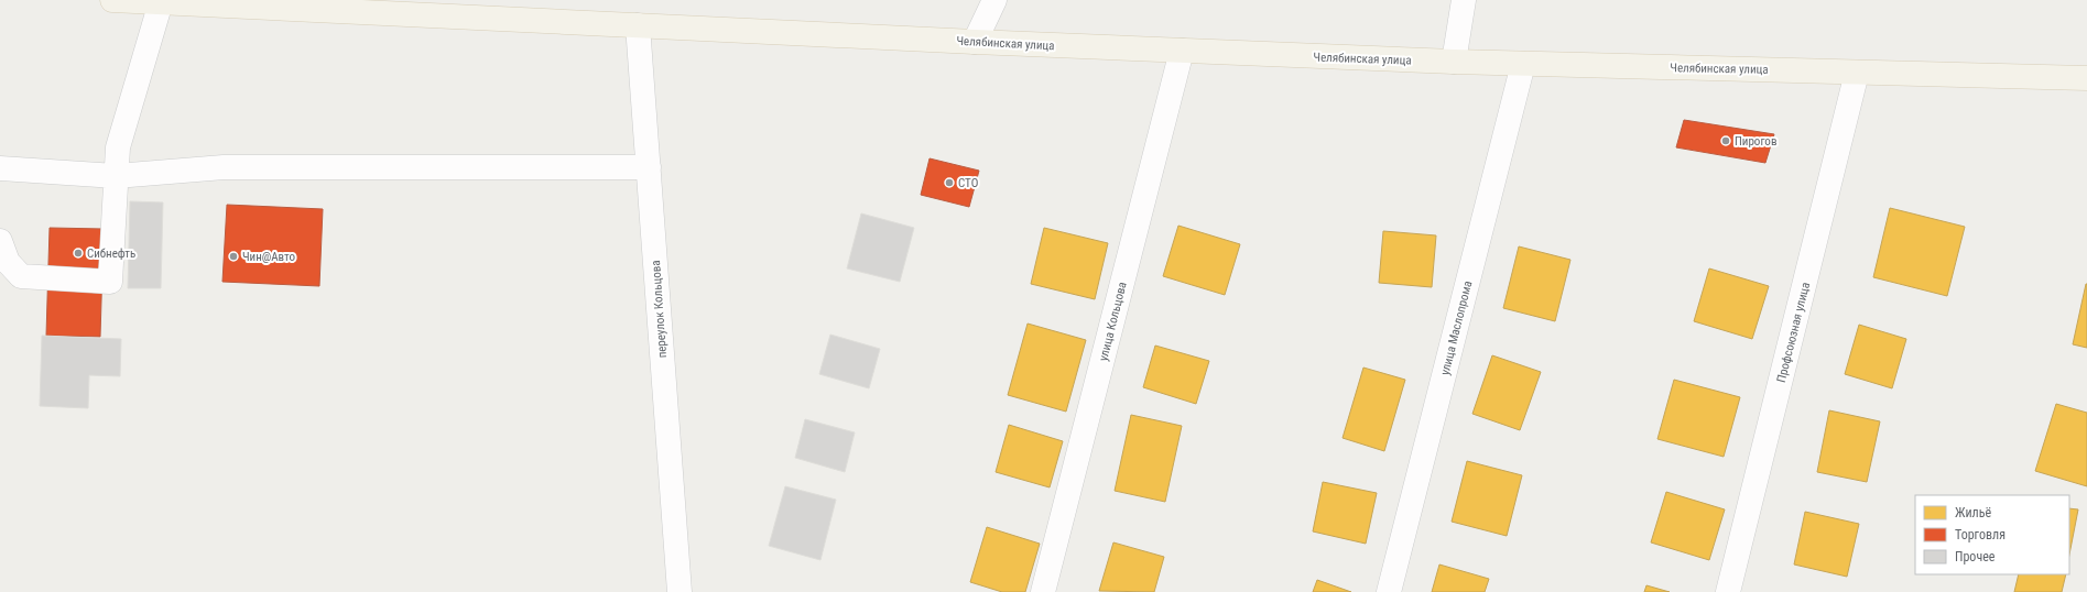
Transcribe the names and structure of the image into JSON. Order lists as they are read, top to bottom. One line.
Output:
{"streets":{"main road":["Челябинская улица"],"street":["переулок Кольцова","улица Кольцова","улица Маслопрома","Профсоюзная улица"]},"crossings":[["Челябинская улица","переулок Кольцова"],["Челябинская улица","улица Кольцова"],["Челябинская улица","улица Маслопрома"],["Челябинская улица","Профсоюзная улица"]],"places":["Пирогов","СТО","Сибнефть","Чин@Авто"],"legend":["Жильё","Торговля","Прочее"]}
